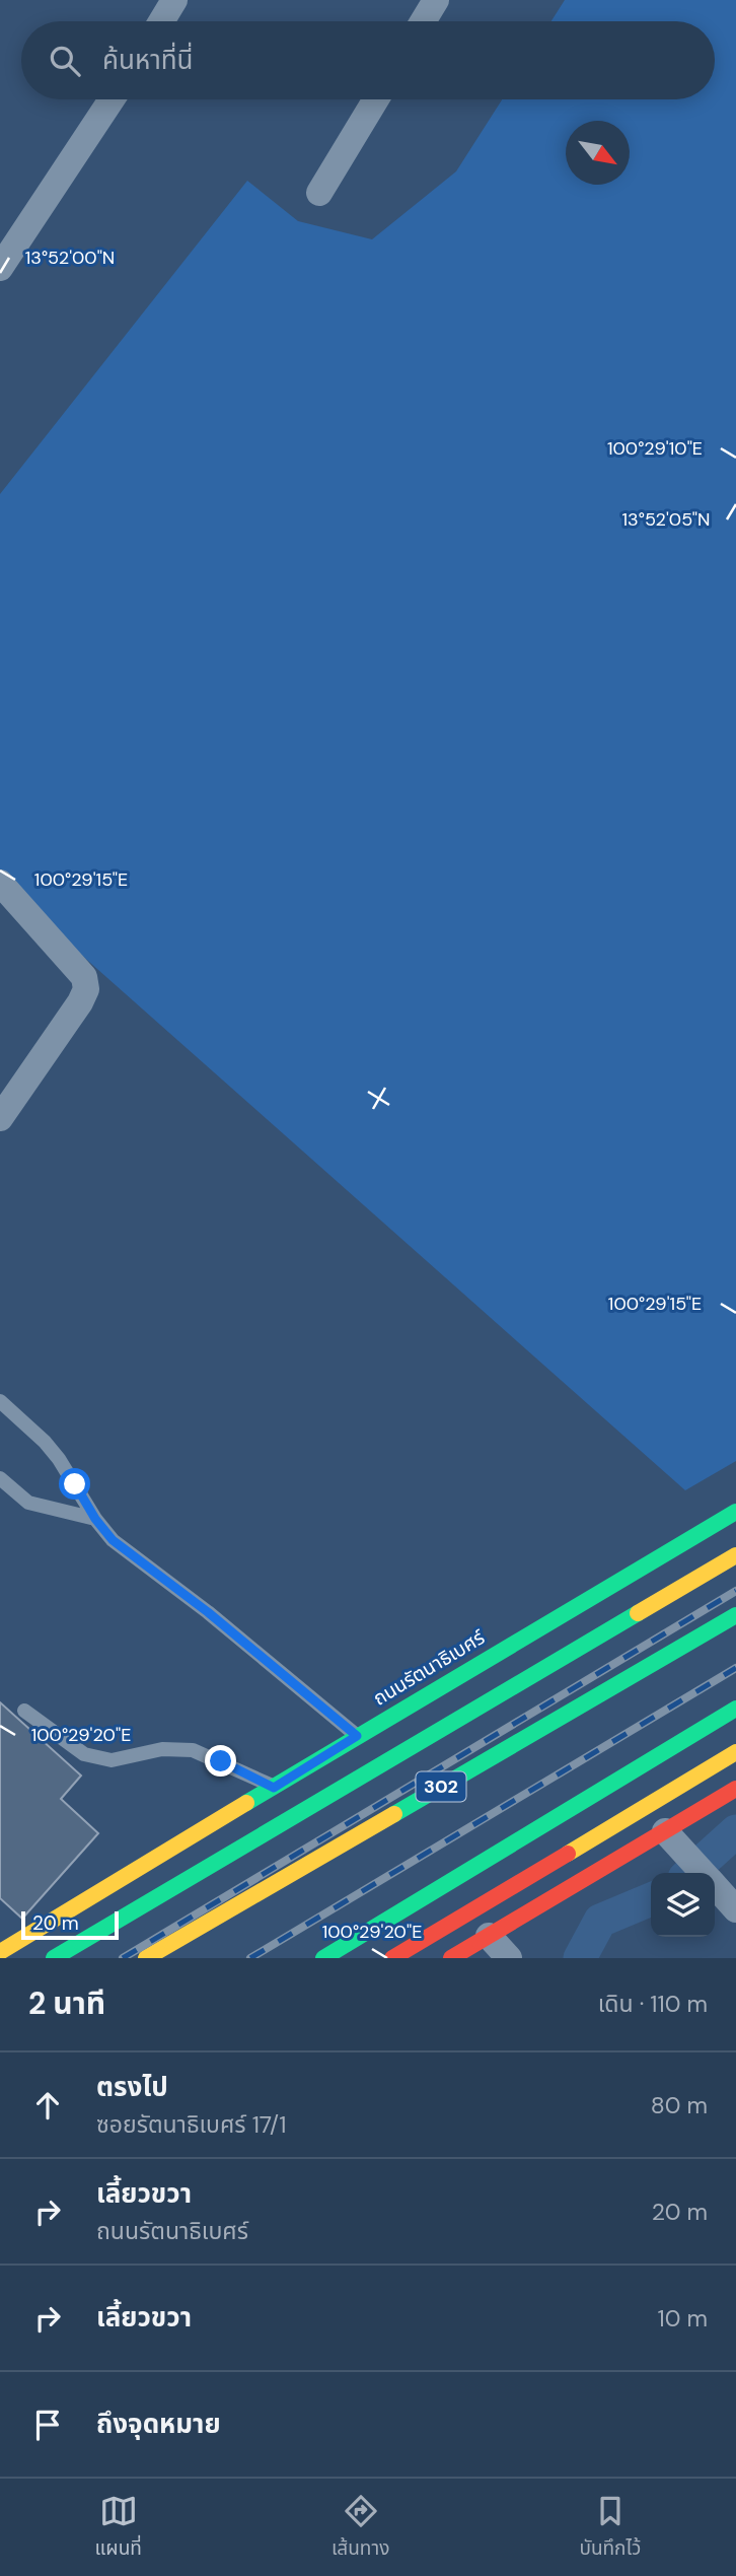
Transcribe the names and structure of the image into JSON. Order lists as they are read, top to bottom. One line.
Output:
{"streets":{"main road":["ถนนรัตนาธิเบศร์","302"]},"scale_bar":"20 m","north":"bottom right","page":{"search":"ค้นหาที่นี่","scale":"20 m","heading":["2 นาที","เดิน · 110 m"],"list":[["ตรงไป","ซอยรัตนาธิเบศร์ 17/1","80 m"],["เลี้ยวขวา","ถนนรัตนาธิเบศร์","20 m"],["เลี้ยวขวา","10 m"],"ถึงจุดหมาย"],"nav":["แผนที่","เส้นทาง","บันทึกไว้"]},"coordinates":["13°52'00\"N","100°29'10\"E","13°52'05\"N","100°29'15\"E","100°29'20\"E"]}
